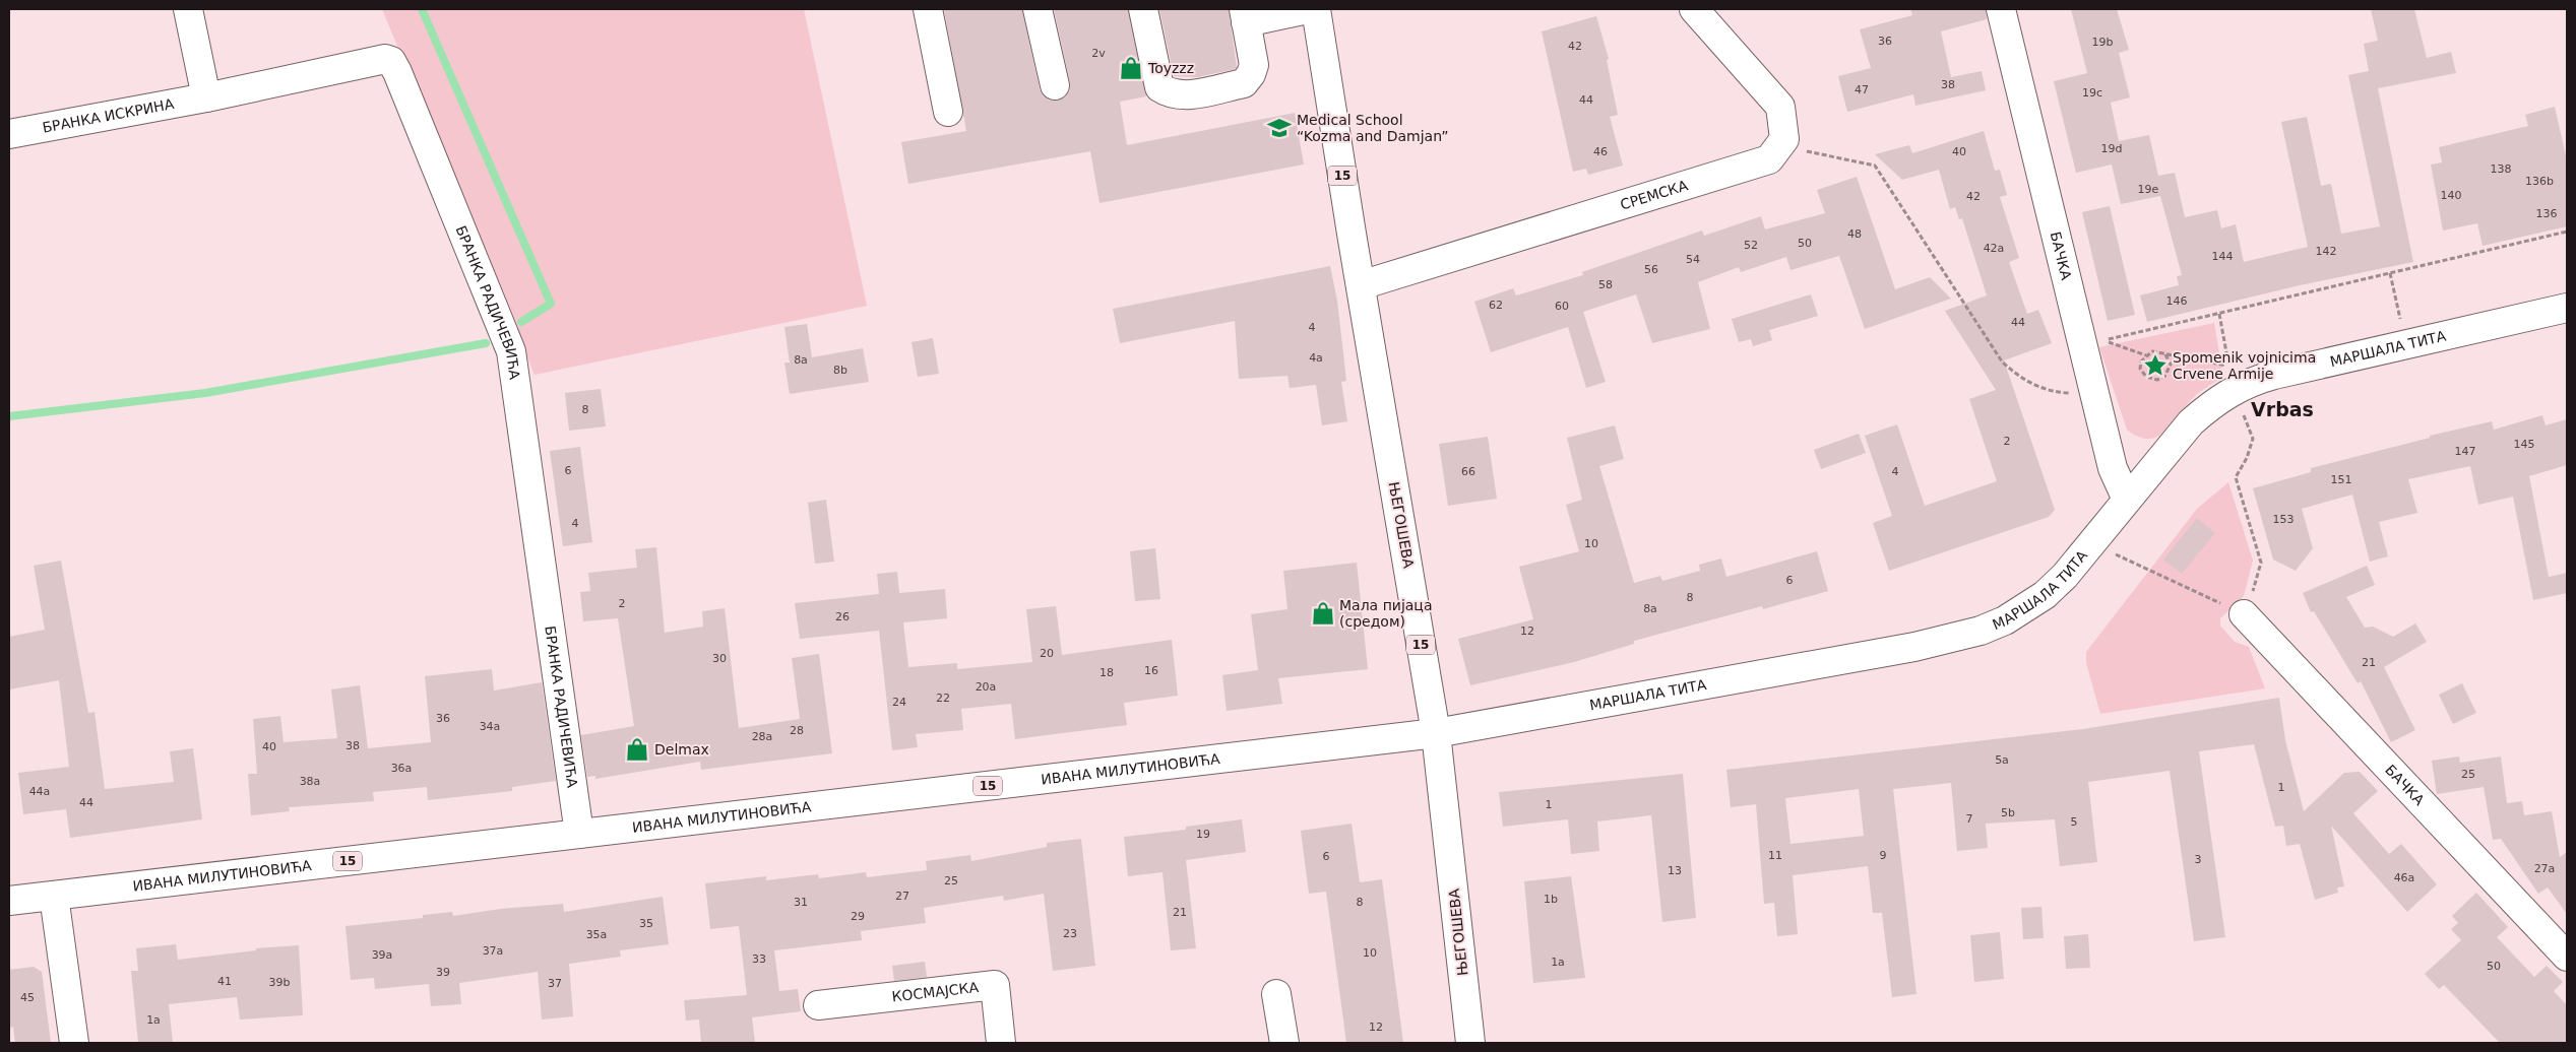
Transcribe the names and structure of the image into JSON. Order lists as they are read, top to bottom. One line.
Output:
{"streets":{"street":["БРАНКА ИСКРИНА","15","СРЕМСКА","БАЧКА","БРАНКА РАДИЧЕВИЋА","МАРШАЛА ТИТА","ЊЕГОШЕВА","ИВАНА МИЛУТИНОВИЋА","КОСМАЈСКА"]},"crossings":[["БРАНКА ИСКРИНА","БРАНКА РАДИЧЕВИЋА"],["СРЕМСКА","ЊЕГОШЕВА"],["БАЧКА","МАРШАЛА ТИТА"],["БРАНКА РАДИЧЕВИЋА","ИВАНА МИЛУТИНОВИЋА"],["МАРШАЛА ТИТА","ЊЕГОШЕВА"],["МАРШАЛА ТИТА","ИВАНА МИЛУТИНОВИЋА"],["ЊЕГОШЕВА","ИВАНА МИЛУТИНОВИЋА"]],"districts":["Vrbas"],"places":{"shop":["Toyzzz","Мала пијаца (средом)","Delmax"],"school or university":["Medical School “Kozma and Damjan”"],"place":["Spomenik vojnicima Crvene Armije"]},"house_numbers":["36","19b","42","2v","38","47","19c","44","19d","46","40","138","136b","19e","140","42","136","48","50","52","42a","142","144","54","56","58","146","62","60","44","4","4a","8a","8b","8","2","145","147","6","66","4","151","153","4","10","6","8","2","8a","26","12","20","30","21","16","18","20a","22","24","36","34a","28","28a","38","40","5a","36a","25","38a","1","44a","44","1","5b","7","5","19","11","9","6","3","27a","13","46a","25","27","1b","31","8","21","29","35","23","35a","37a","10","39a","33","1a","50","39","41","39b","37","45","1a","12"]}
